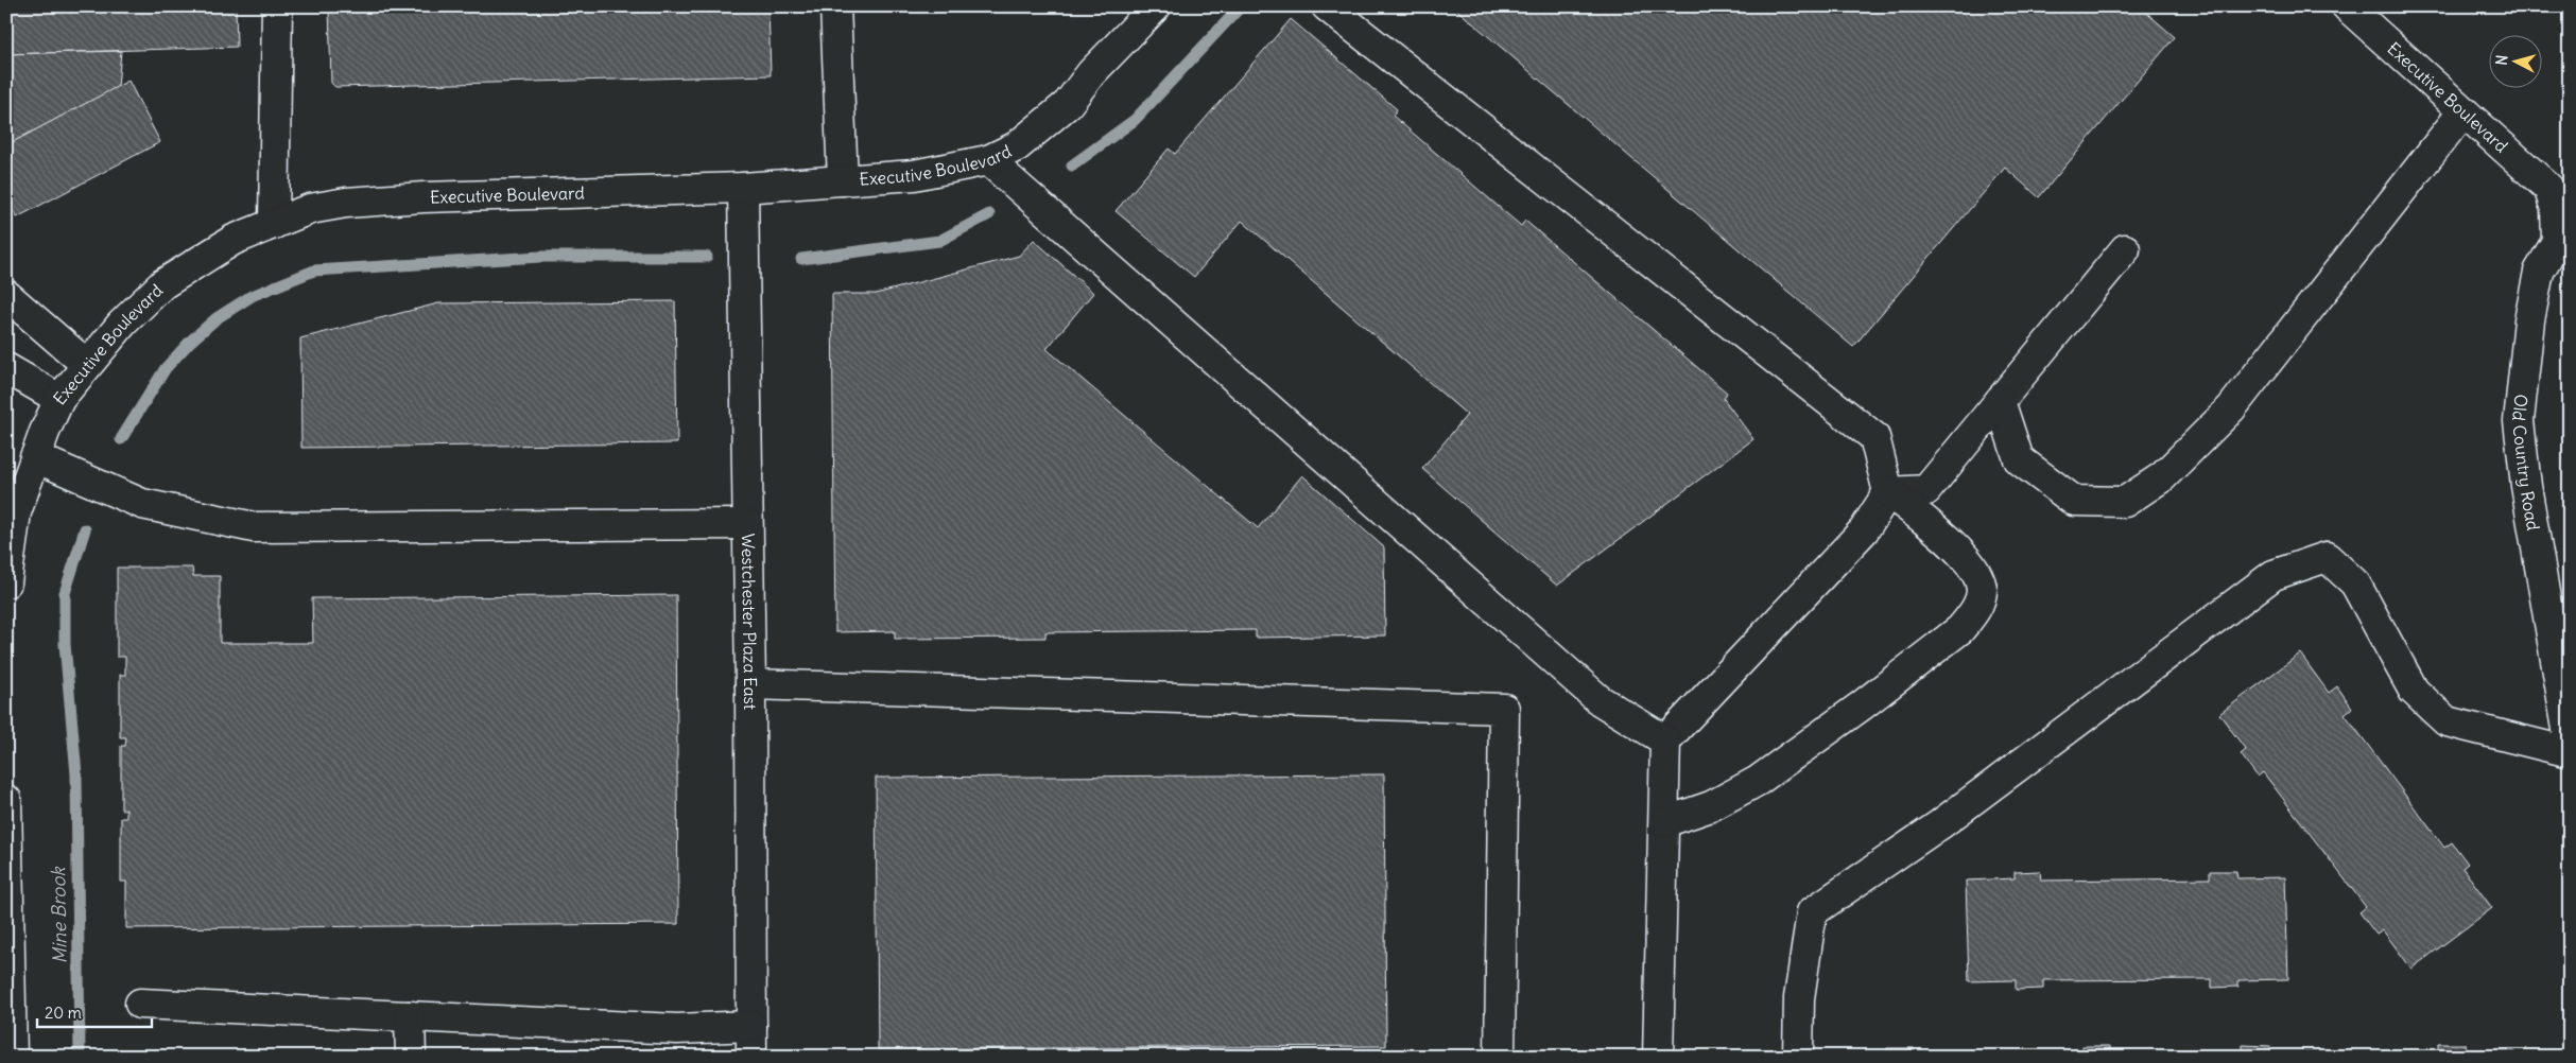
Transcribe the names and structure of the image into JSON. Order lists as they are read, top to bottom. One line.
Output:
{"streets":{"street":["Executive Boulevard","Old Country Road","Westchester Plaza East"]},"crossings":[["Executive Boulevard","Old Country Road"],["Executive Boulevard","Westchester Plaza East"]],"water":["Mine Brook"],"scale_bar":"20 m","north":"left"}
